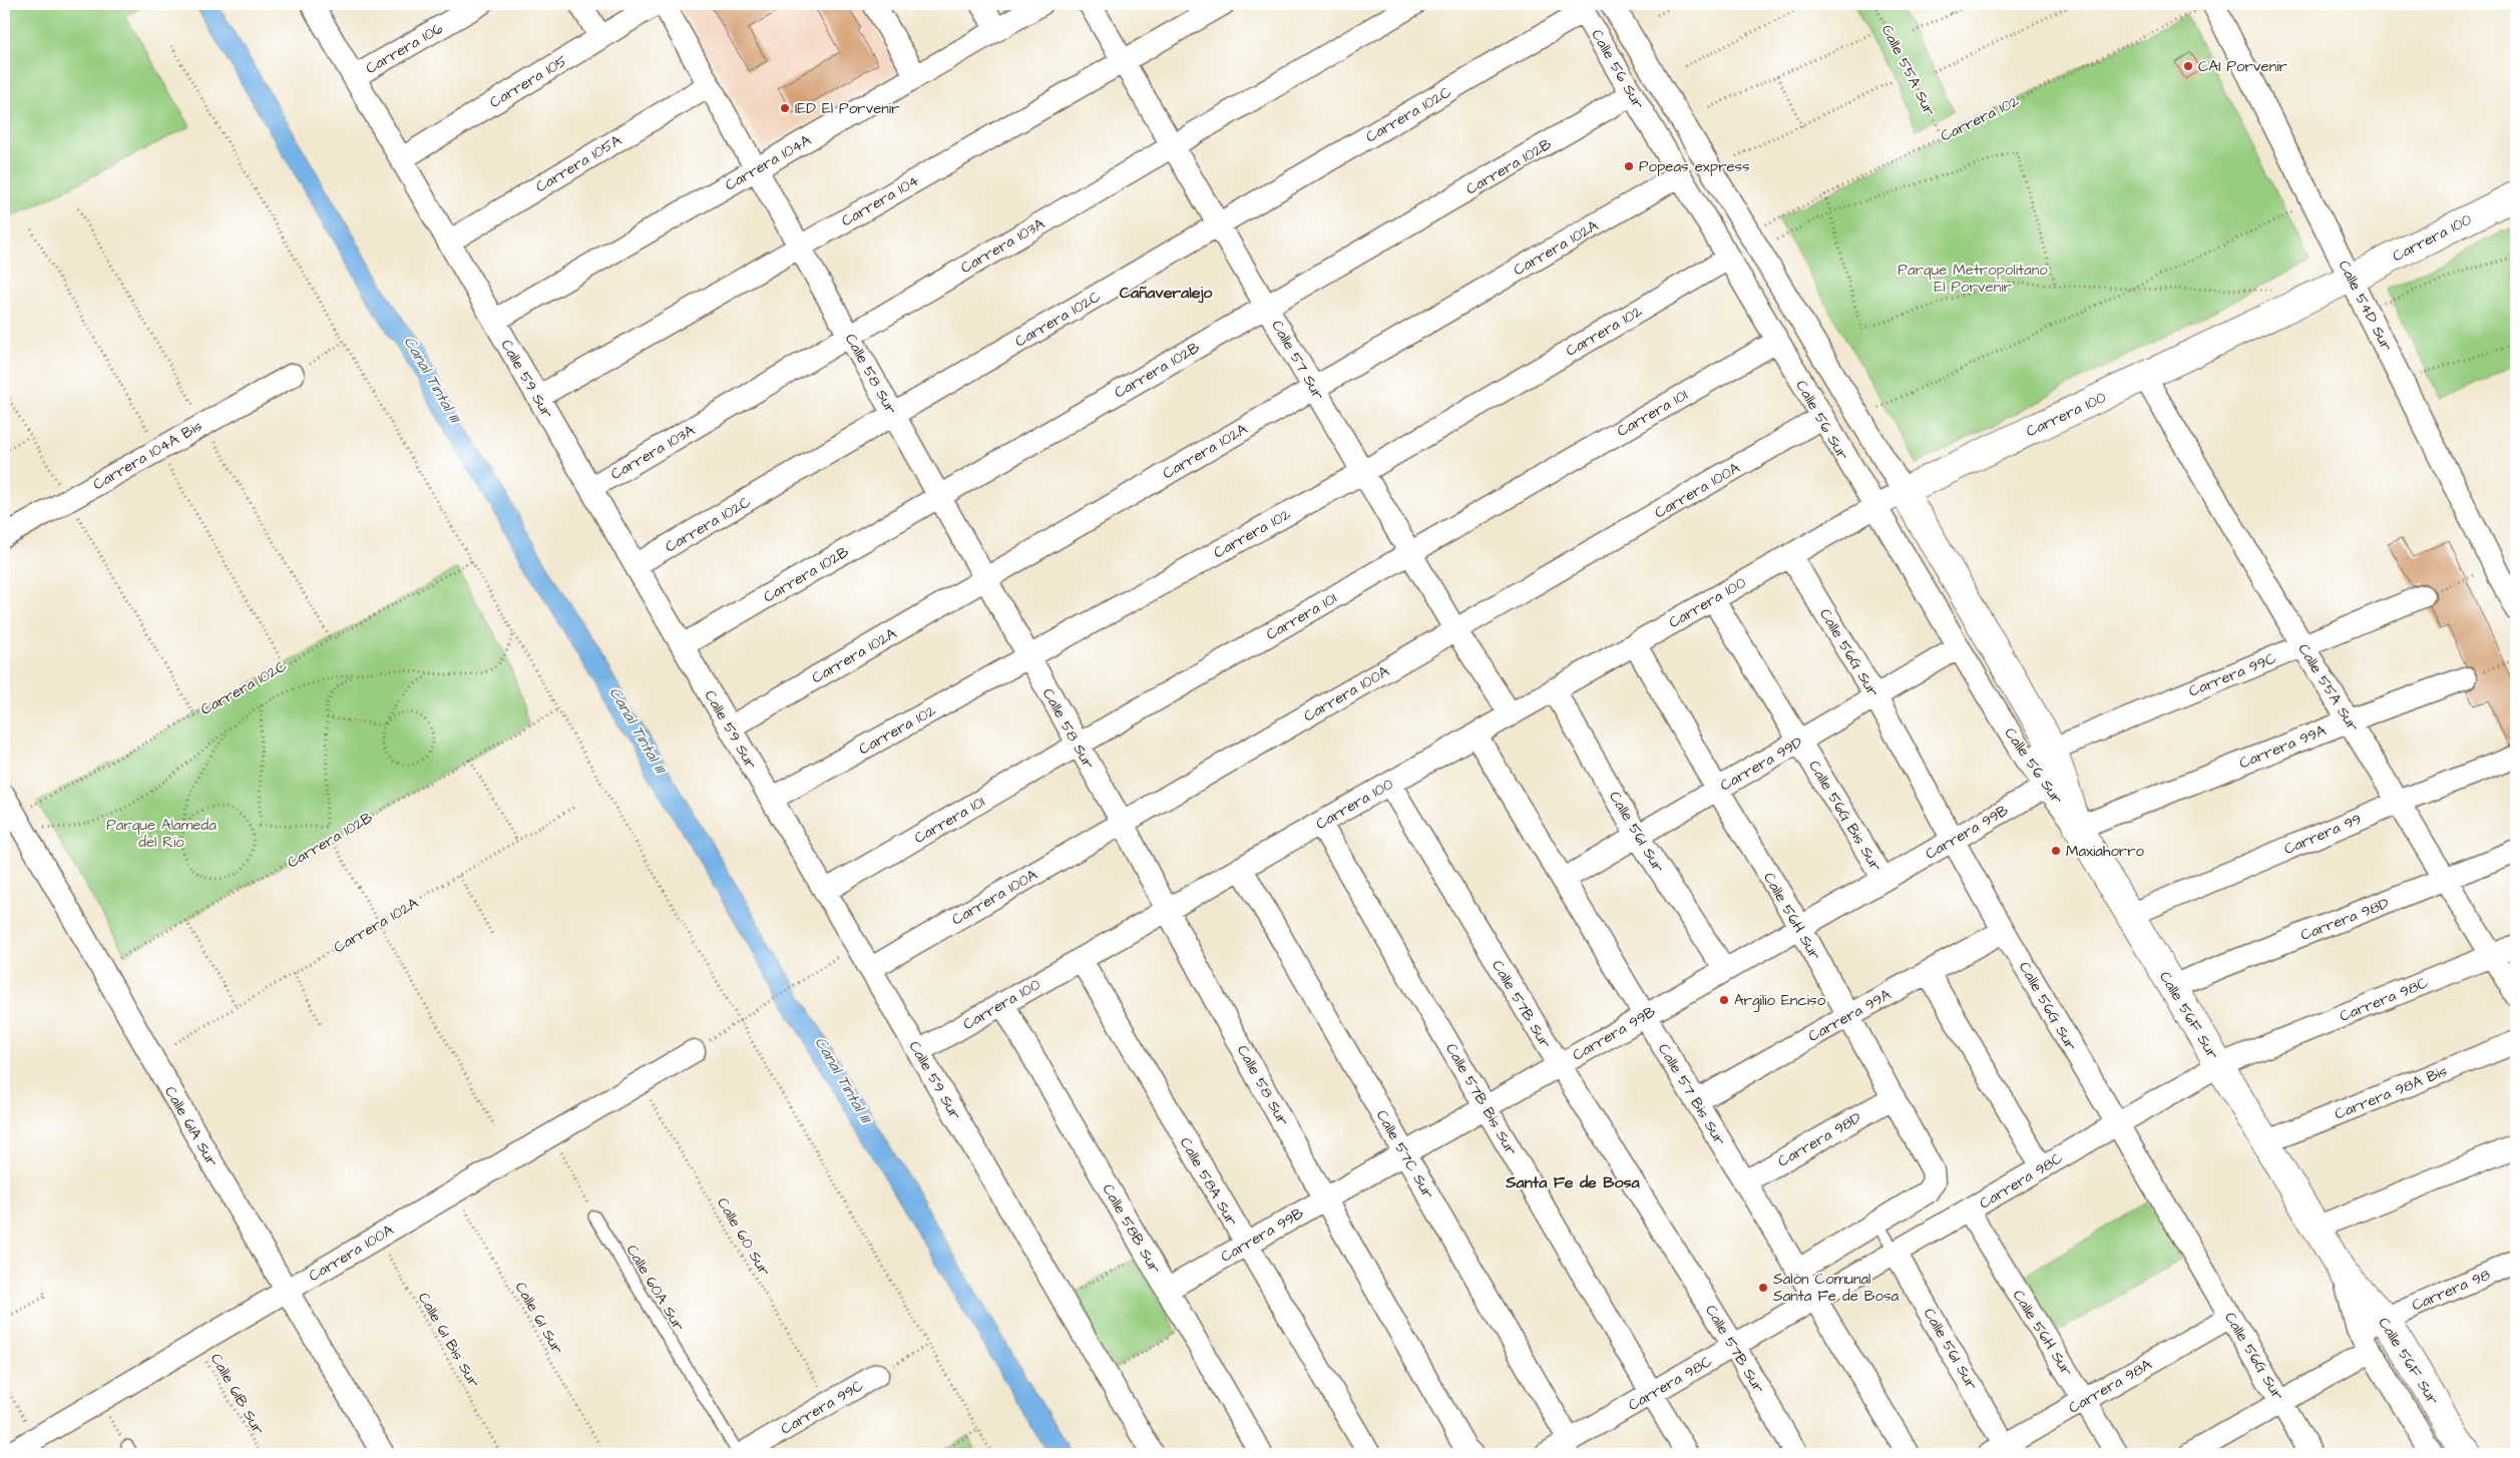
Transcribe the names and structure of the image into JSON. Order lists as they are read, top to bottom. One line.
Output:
{"streets":{"street":["Carrera 106","Calle 56 Sur","Calle 55A Sur","Carrera 105","Carrera 102C","Carrera 102","Carrera 104A","Carrera 105A","Carrera 102B","Carrera 104","Carrera 100","Carrera 103A","Carrera 102A","Calle 54D Sur","Calle 57 Sur","Calle 58 Sur","Calle 59 Sur","Carrera 101","Carrera 104A Bis","Carrera 100A","Calle 56G Sur","Carrera 99C","Carrera 99A","Carrera 99D","Calle 56G Bis Sur","Calle 56I Sur","Carrera 99B","Carrera 99","Calle 56H Sur","Carrera 98D","Carrera 98C","Calle 57B Sur","Calle 56F Sur","Carrera 98A Bis","Calle 57 Bis Sur","Calle 57B Bis Sur","Calle 61A Sur","Calle 57C Sur","Calle 58A Sur","Calle 58B Sur","Carrera 98","Carrera 98A"],"lane":["Calle 60A Sur"],"path":["Calle 60 Sur","Calle 61 Sur","Calle 61 Bis Sur","Calle 61B Sur"]},"crossings":[["Carrera 106","Calle 59 Sur"],["Calle 56 Sur","Carrera 102C"],["Calle 56 Sur","Carrera 102"],["Calle 56 Sur","Carrera 102B"],["Calle 56 Sur","Carrera 100"],["Calle 56 Sur","Carrera 102A"],["Calle 56 Sur","Carrera 101"],["Calle 56 Sur","Carrera 100A"],["Calle 56 Sur","Carrera 99C"],["Calle 56 Sur","Carrera 99D"],["Calle 56 Sur","Carrera 99B"],["Calle 56 Sur","Calle 56F Sur"],["Calle 55A Sur","Carrera 102"],["Calle 55A Sur","Carrera 100"],["Calle 55A Sur","Carrera 99C"],["Calle 55A Sur","Carrera 99A"],["Calle 55A Sur","Carrera 99"],["Calle 55A Sur","Carrera 98D"],["Calle 55A Sur","Carrera 98C"],["Carrera 105","Calle 59 Sur"],["Carrera 102C","Calle 57 Sur"],["Carrera 102C","Calle 58 Sur"],["Carrera 102C","Calle 59 Sur"],["Carrera 102C","Calle 61A Sur"],["Carrera 102","Calle 54D Sur"],["Carrera 102","Calle 57 Sur"],["Carrera 102","Calle 58 Sur"],["Carrera 102","Calle 59 Sur"],["Carrera 104A","Calle 58 Sur"],["Carrera 104A","Calle 59 Sur"],["Carrera 105A","Calle 58 Sur"],["Carrera 105A","Calle 59 Sur"],["Carrera 102B","Calle 57 Sur"],["Carrera 102B","Calle 58 Sur"],["Carrera 102B","Calle 59 Sur"],["Carrera 102B","Calle 61A Sur"],["Carrera 104","Calle 57 Sur"],["Carrera 104","Calle 58 Sur"],["Carrera 104","Calle 59 Sur"],["Carrera 100","Calle 54D Sur"],["Carrera 100","Calle 57 Sur"],["Carrera 100","Calle 58 Sur"],["Carrera 100","Calle 59 Sur"],["Carrera 100","Calle 56G Sur"],["Carrera 100","Calle 56G Bis Sur"],["Carrera 100","Calle 56I Sur"],["Carrera 100","Calle 56H Sur"],["Carrera 100","Calle 57B Sur"],["Carrera 100","Calle 57 Bis Sur"],["Carrera 100","Calle 57B Bis Sur"],["Carrera 100","Calle 57C Sur"],["Carrera 100","Calle 58A Sur"],["Carrera 100","Calle 58B Sur"],["Carrera 103A","Calle 57 Sur"],["Carrera 103A","Calle 58 Sur"],["Carrera 103A","Calle 59 Sur"],["Carrera 102A","Calle 57 Sur"],["Carrera 102A","Calle 58 Sur"],["Carrera 102A","Calle 59 Sur"],["Calle 57 Sur","Carrera 101"],["Calle 57 Sur","Carrera 100A"],["Calle 58 Sur","Carrera 101"],["Calle 58 Sur","Carrera 100A"],["Calle 58 Sur","Carrera 99B"],["Calle 59 Sur","Carrera 101"],["Calle 59 Sur","Carrera 100A"],["Carrera 100A","Calle 61A Sur"],["Carrera 100A","Calle 60 Sur"],["Carrera 100A","Calle 61 Sur"],["Carrera 100A","Calle 61 Bis Sur"],["Carrera 100A","Calle 61B Sur"],["Calle 56G Sur","Carrera 99A"],["Calle 56G Sur","Carrera 99D"],["Calle 56G Sur","Carrera 99B"],["Calle 56G Sur","Carrera 98C"],["Calle 56G Sur","Carrera 98A"],["Carrera 99C","Calle 56F Sur"],["Carrera 99C","Calle 60 Sur"],["Carrera 99C","Calle 60A Sur"],["Carrera 99A","Calle 56H Sur"],["Carrera 99A","Calle 56F Sur"],["Carrera 99A","Calle 57 Bis Sur"],["Carrera 99D","Calle 56G Bis Sur"],["Carrera 99D","Calle 56I Sur"],["Carrera 99D","Calle 56H Sur"],["Carrera 99D","Calle 57 Bis Sur"],["Calle 56G Bis Sur","Carrera 99B"],["Calle 56I Sur","Carrera 99B"],["Calle 56I Sur","Carrera 98C"],["Calle 56I Sur","Carrera 98A"],["Carrera 99B","Calle 56H Sur"],["Carrera 99B","Calle 57B Sur"],["Carrera 99B","Calle 56F Sur"],["Carrera 99B","Calle 57 Bis Sur"],["Carrera 99B","Calle 57B Bis Sur"],["Carrera 99B","Calle 57C Sur"],["Carrera 99B","Calle 58A Sur"],["Carrera 99B","Calle 58B Sur"],["Carrera 99","Calle 56F Sur"],["Calle 56H Sur","Carrera 98D"],["Calle 56H Sur","Carrera 98C"],["Calle 56H Sur","Carrera 98A"],["Carrera 98D","Calle 56F Sur"],["Carrera 98D","Calle 57 Bis Sur"],["Carrera 98C","Calle 57B Sur"],["Carrera 98C","Calle 56F Sur"],["Carrera 98C","Calle 57 Bis Sur"],["Carrera 98C","Calle 57B Bis Sur"],["Carrera 98C","Calle 57C Sur"],["Calle 56F Sur","Carrera 98A Bis"],["Calle 56F Sur","Carrera 98"]],"districts":["Cañaveralejo","Santa Fe de Bosa"],"water":["Canal Tintal III"],"parks":["Parque Metropolitano El Porvenir","Parque Alameda del Río"],"places":["CAI Porvenir","IED El Porvenir","Popeas express","Maxiahorro","Argilio Enciso","Salón Comunal Santa Fe de Bosa"]}
